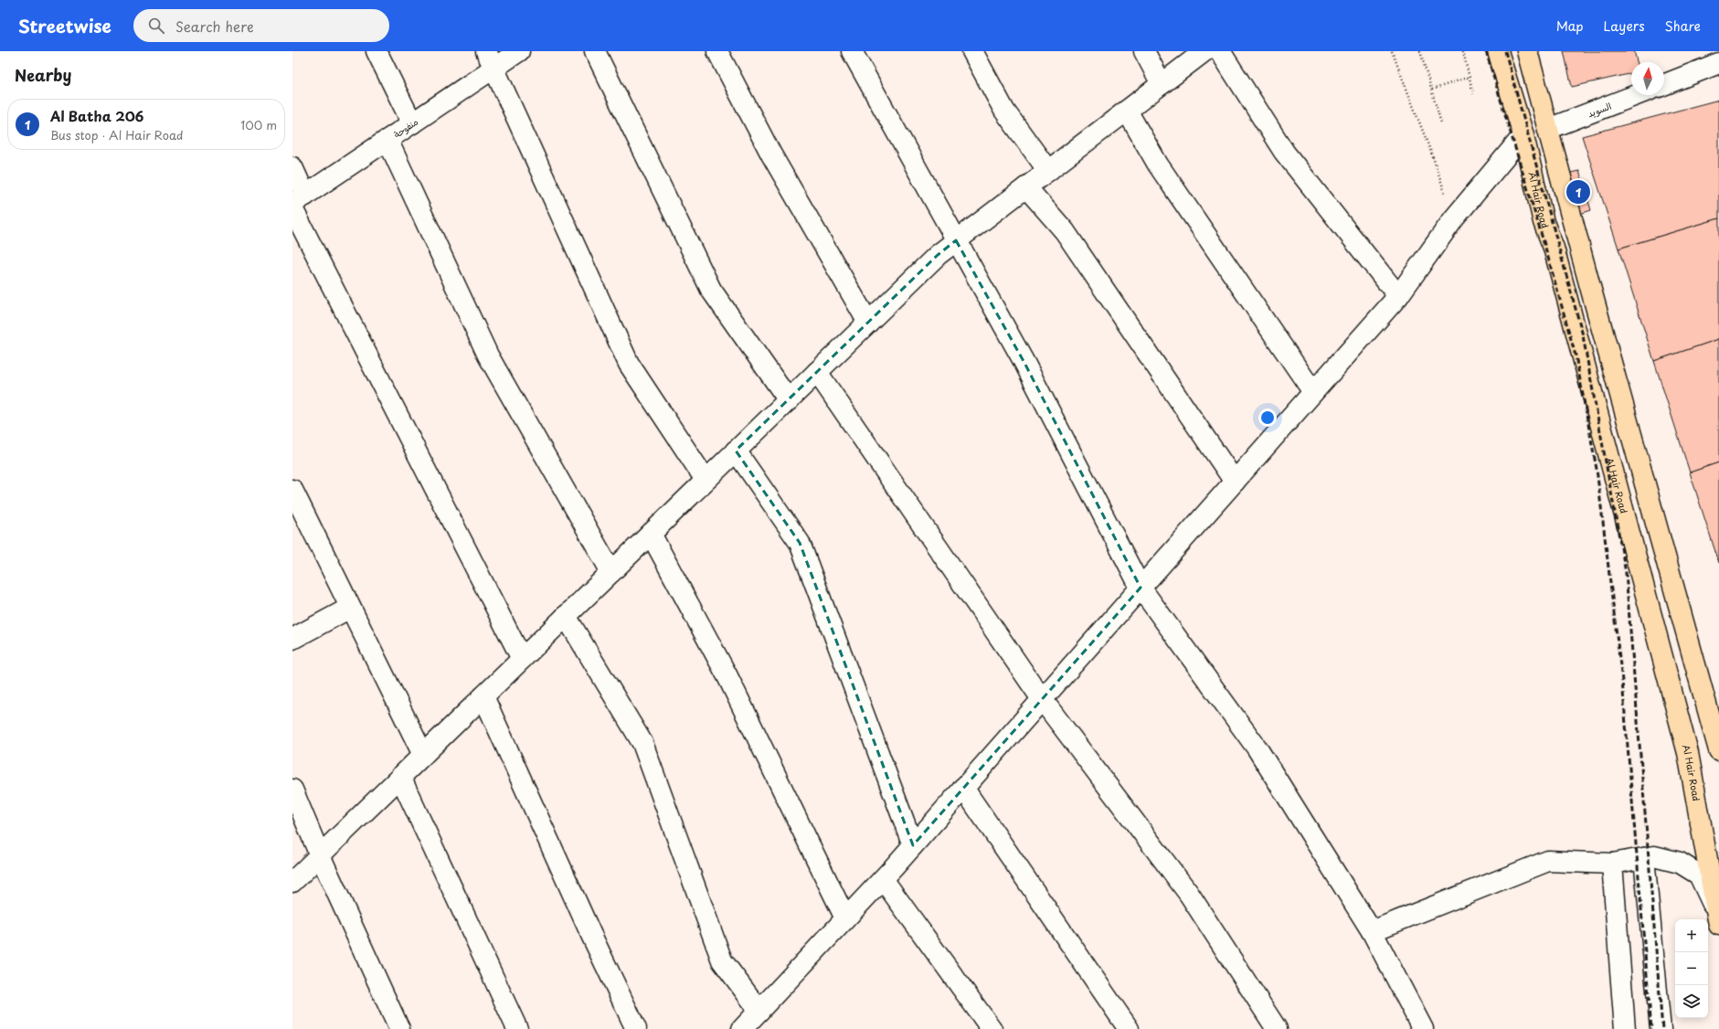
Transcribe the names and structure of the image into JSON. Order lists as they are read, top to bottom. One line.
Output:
{"streets":{"main road":["Al Hair Road"],"street":["السويد","منفوحة"]},"north":"top","page":{"header":"Streetwise","search":"Search here","nav":["Map","Layers","Share"],"heading":"Nearby","list":[{"mark":"1","name":"Al Batha 206","note":"Bus stop · Al Hair Road","value":"100 m"}],"pins":"1","map_buttons":["+","−"]}}
